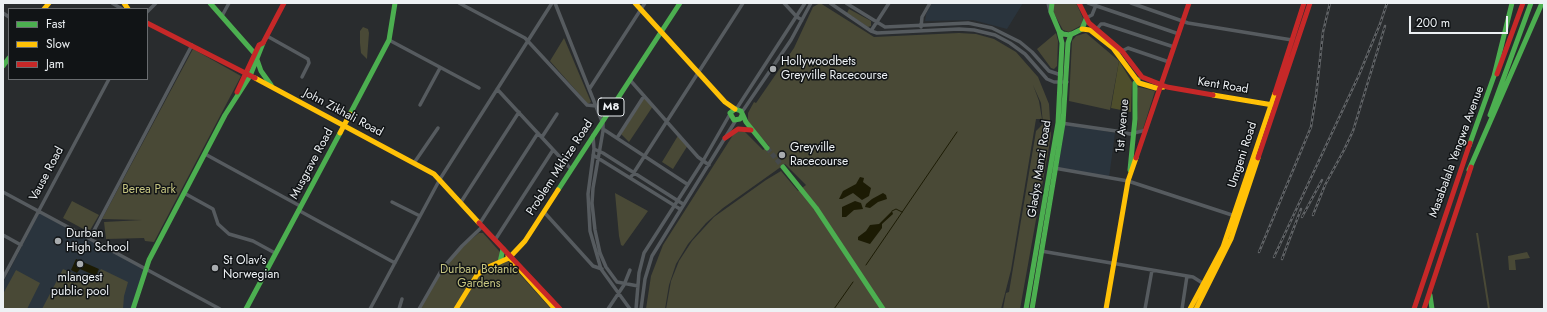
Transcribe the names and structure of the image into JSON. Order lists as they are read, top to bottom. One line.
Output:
{"streets":{"main road":["Kent Road","M8","John Zikhali Road","1st Avenue","Masabalala Yengwa Avenue","Umgeni Road","Musgrave Road","Problem Mkhize Road","Gladys Manzi Road"],"street":["Vause Road"]},"crossings":[["Kent Road","1st Avenue"],["Kent Road","Umgeni Road"],["John Zikhali Road","Problem Mkhize Road"]],"parks":["Berea Park","Durban Botanic Gardens"],"places":["Hollywoodbets Greyville Racecourse","Greyville Racecourse","Durban High School","mlangest public pool","St Olav's Norwegian"],"legend":["Fast","Slow","Jam"],"scale_bar":"200 m"}
